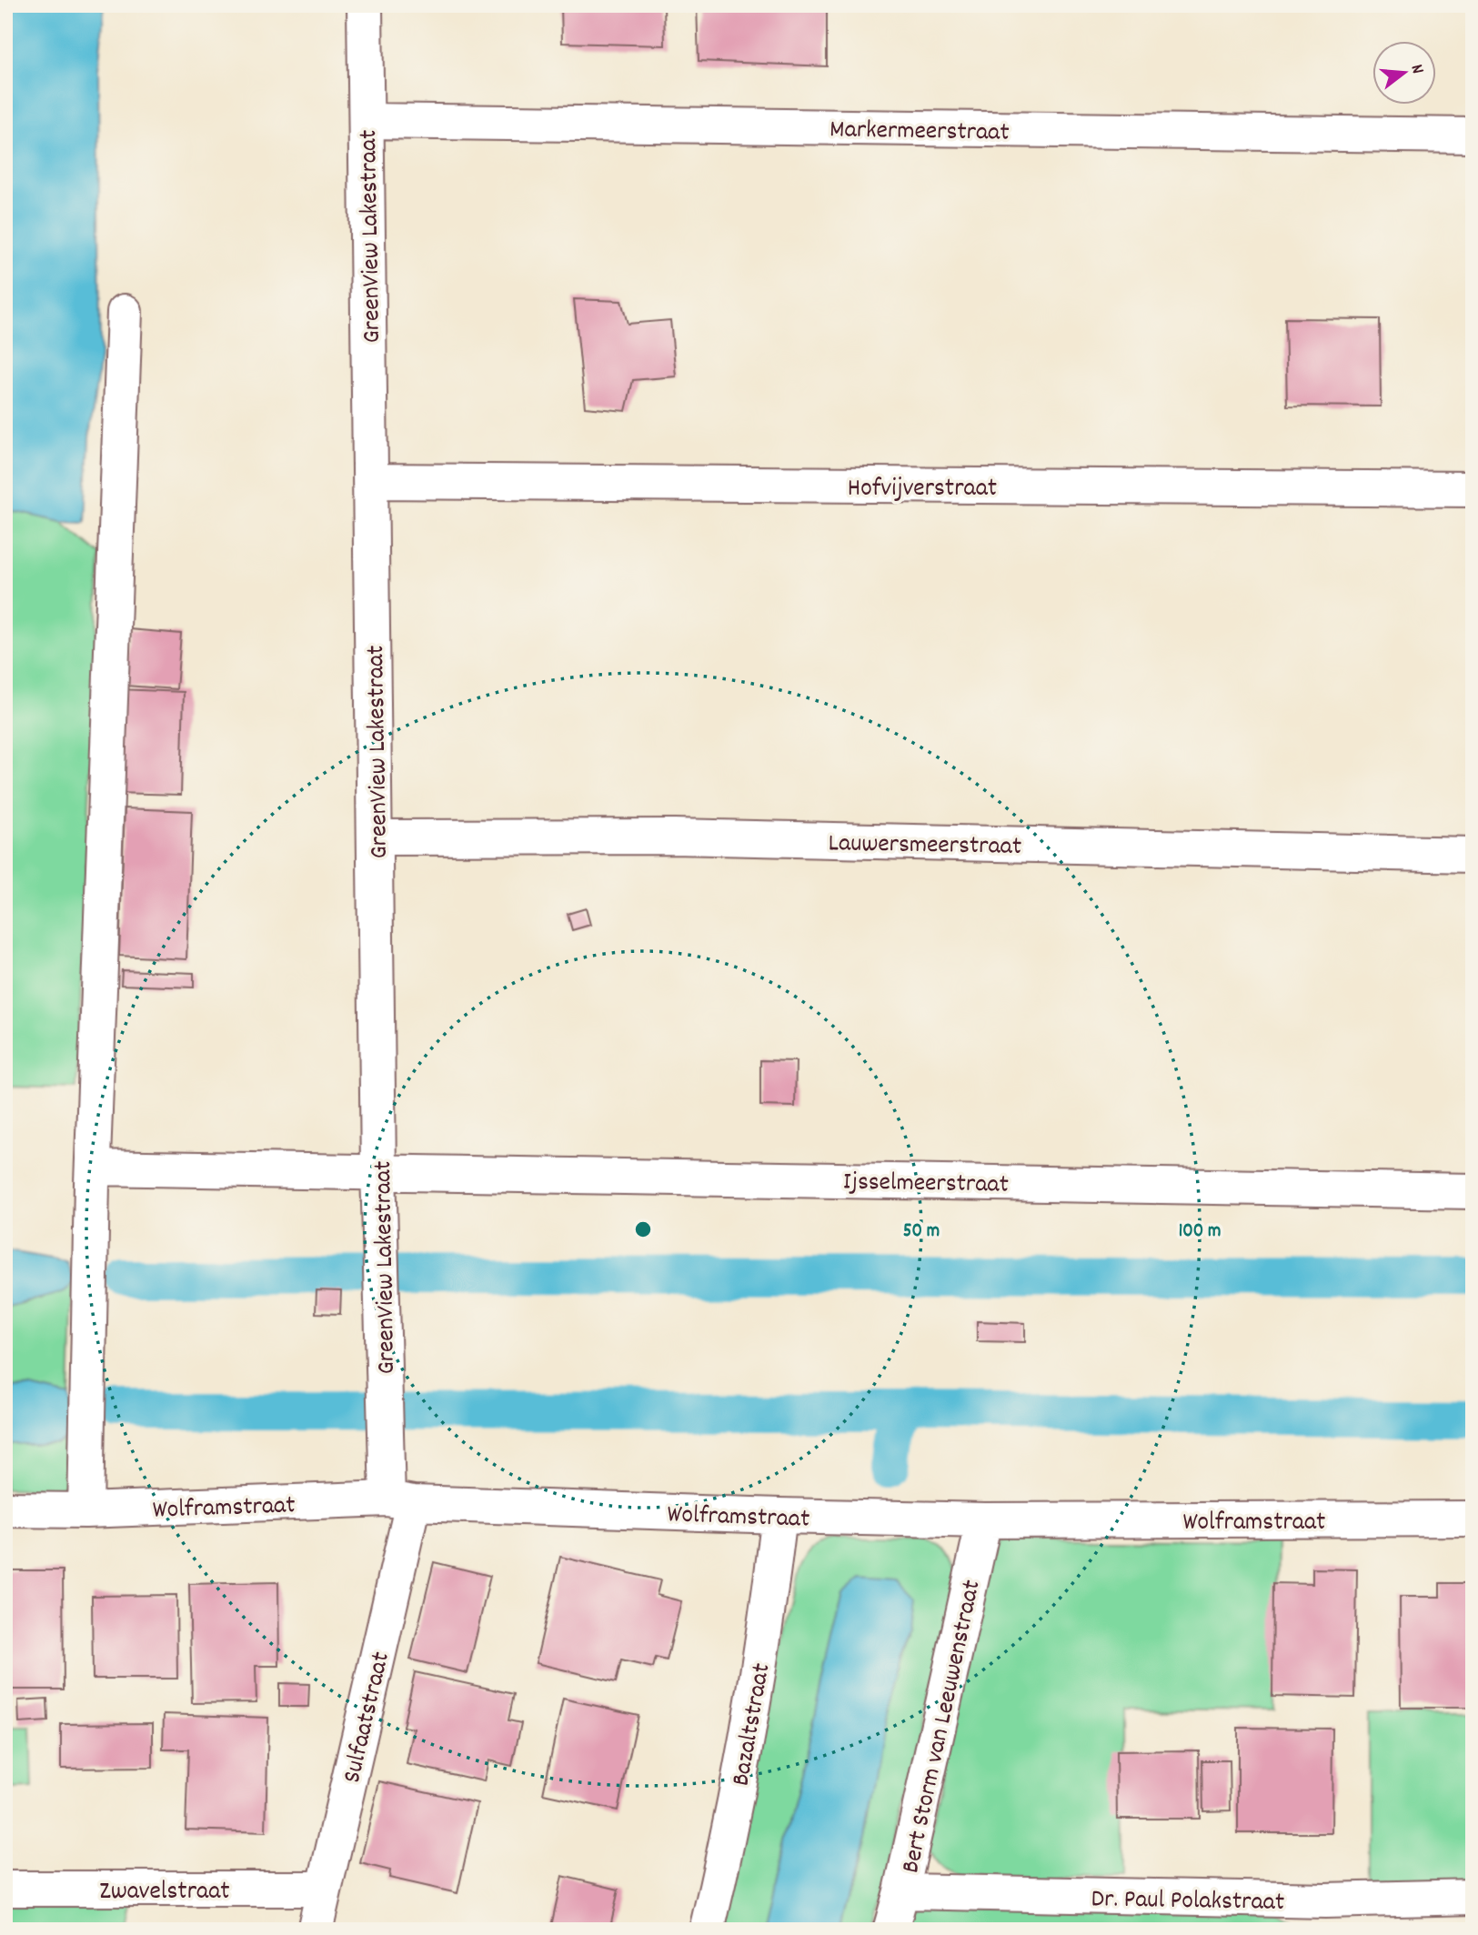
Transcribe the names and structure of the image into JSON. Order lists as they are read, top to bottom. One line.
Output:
{"streets":{"street":["Markermeerstraat","GreenView Lakestraat","Hofvijverstraat","Lauwersmeerstraat","Ijsselmeerstraat","Wolframstraat","Sulfaatstraat","Bazaltstraat","Bert Storm van Leeuwenstraat","Zwavelstraat","Dr. Paul Polakstraat"]},"crossings":[["Markermeerstraat","GreenView Lakestraat"],["GreenView Lakestraat","Hofvijverstraat"],["GreenView Lakestraat","Lauwersmeerstraat"],["GreenView Lakestraat","Ijsselmeerstraat"],["GreenView Lakestraat","Wolframstraat"],["GreenView Lakestraat","Sulfaatstraat"],["Wolframstraat","Sulfaatstraat"],["Wolframstraat","Bazaltstraat"],["Wolframstraat","Bert Storm van Leeuwenstraat"],["Sulfaatstraat","Zwavelstraat"],["Bert Storm van Leeuwenstraat","Dr. Paul Polakstraat"]],"north":"right","rings":["50 m","100 m"]}
